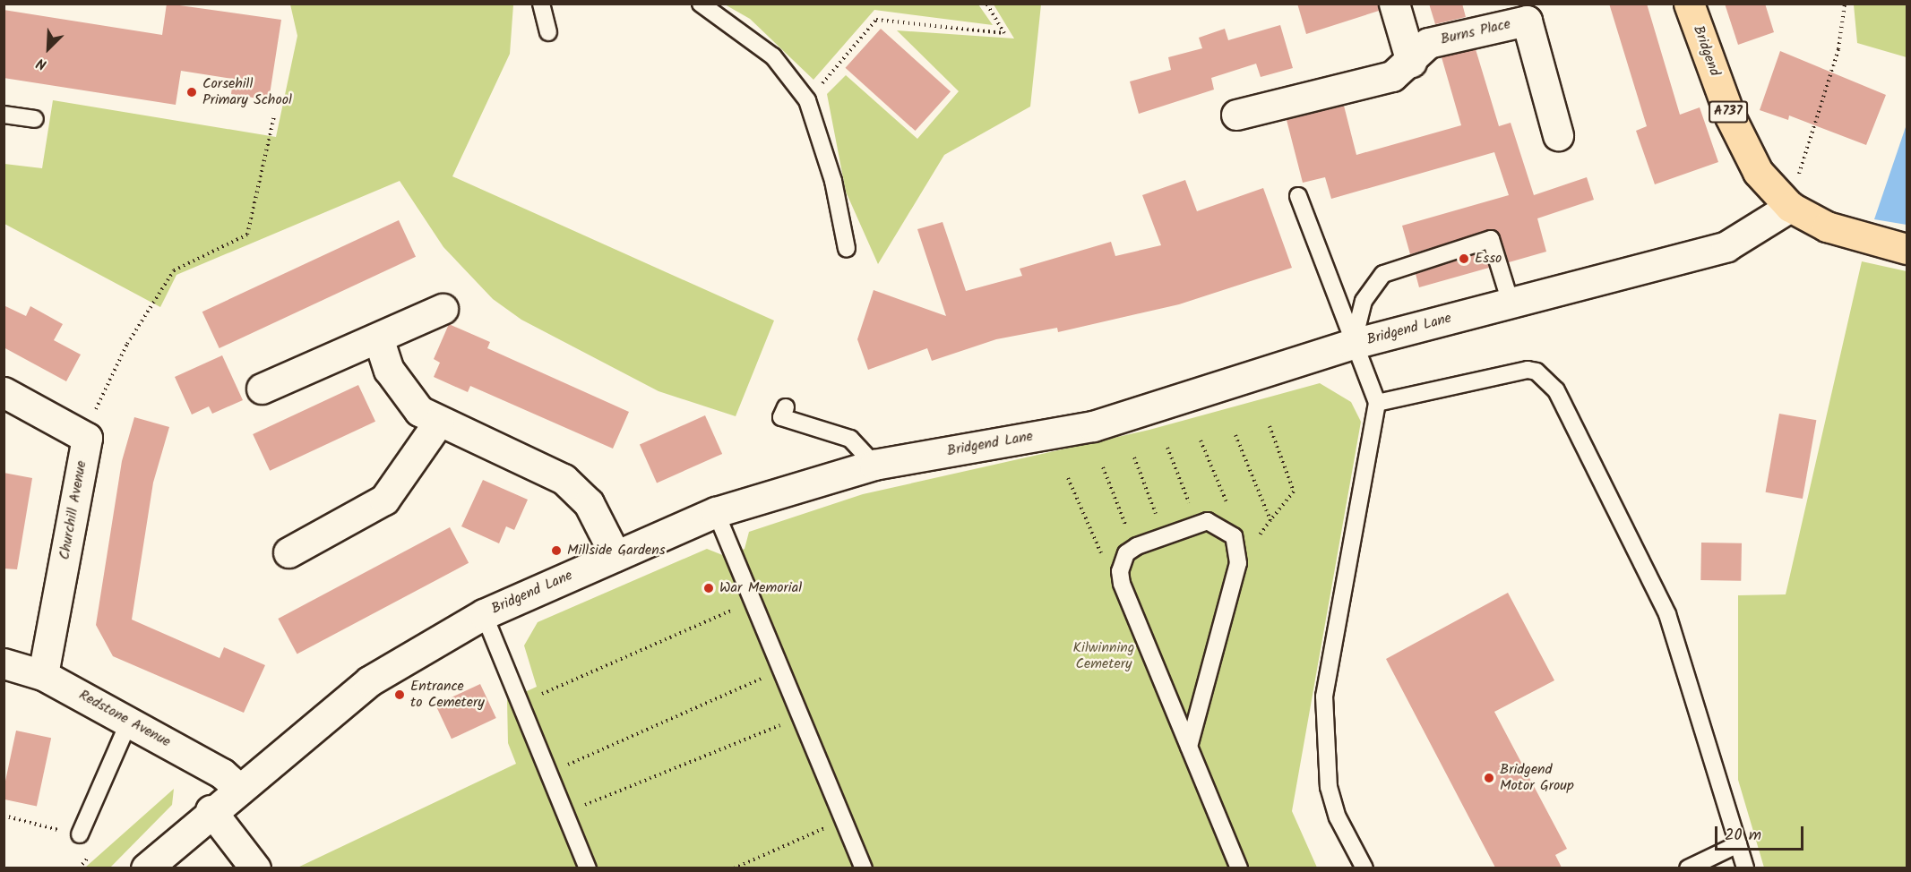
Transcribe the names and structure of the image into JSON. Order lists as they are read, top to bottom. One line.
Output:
{"streets":{"main road":["Bridgend","A737"],"street":["Burns Place","Bridgend Lane","Churchill Avenue","Redstone Avenue"]},"crossings":[["Bridgend","A737"],["Bridgend","Bridgend Lane"],["A737","Bridgend Lane"],["Bridgend Lane","Redstone Avenue"],["Churchill Avenue","Redstone Avenue"]],"parks":["Kilwinning Cemetery"],"places":["Corsehill Primary School","Esso","Millside Gardens","War Memorial","Entrance to Cemetery","Bridgend Motor Group"],"scale_bar":"20 m","north":"bottom left"}
